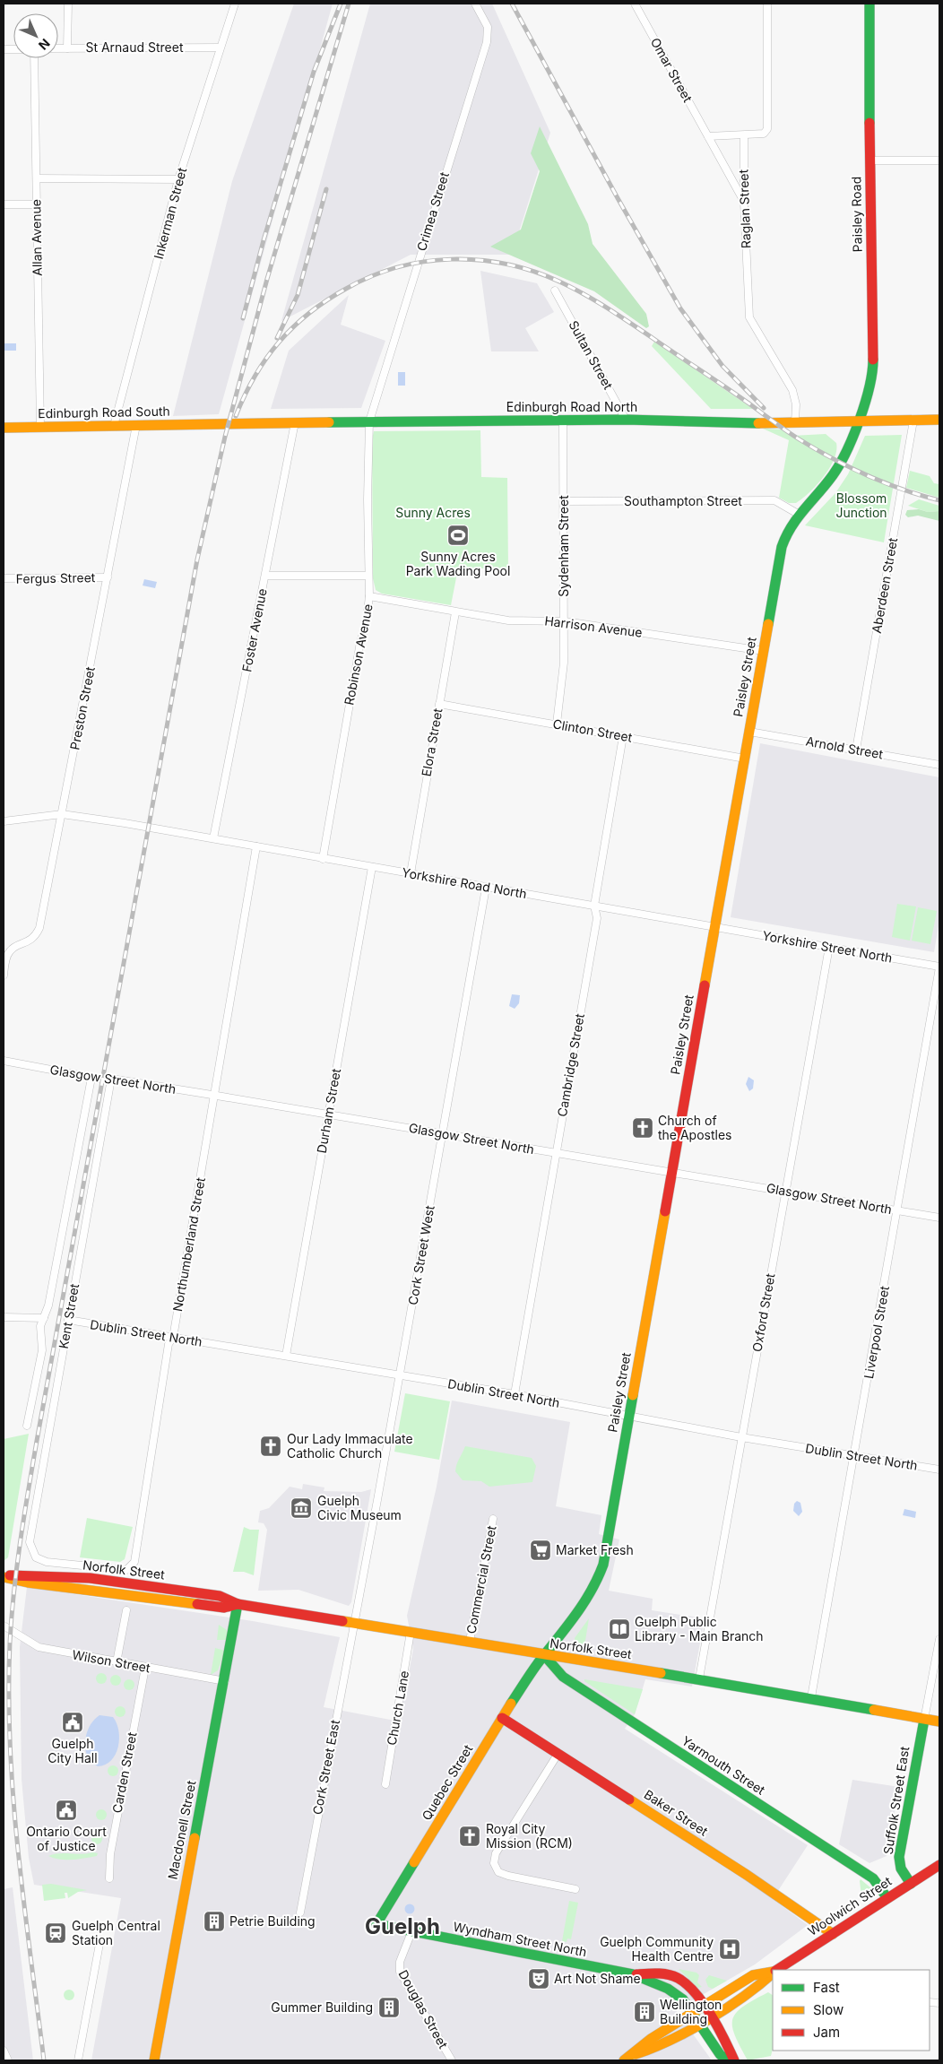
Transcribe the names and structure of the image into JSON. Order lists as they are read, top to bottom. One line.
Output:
{"streets":{"main road":["Paisley Road","Edinburgh Road North","Edinburgh Road South","Paisley Street","Norfolk Street","Yarmouth Street","Quebec Street","Suffolk Street East","Baker Street","Macdonell Street","Woolwich Street","Wyndham Street North"],"street":["St Arnaud Street","Omar Street","Raglan Street","Crimea Street","Inkerman Street","Allan Avenue","Sultan Street","Southampton Street","Sydenham Street","Fergus Street","Aberdeen Street","Harrison Avenue","Foster Avenue","Robinson Avenue","Preston Street","Clinton Street","Elora Street","Arnold Street","Yorkshire Road North","Yorkshire Street North","Cambridge Street","Glasgow Street North","Durham Street","Northumberland Street","Cork Street West","Oxford Street","Kent Street","Liverpool Street","Dublin Street North","Commercial Street","Wilson Street","Church Lane","Cork Street East","Carden Street","Douglas Street"]},"crossings":[["St Arnaud Street","Inkerman Street"],["Omar Street","Raglan Street"],["Raglan Street","Edinburgh Road North"],["Crimea Street","Edinburgh Road North"],["Crimea Street","Robinson Avenue"],["Inkerman Street","Edinburgh Road South"],["Paisley Road","Edinburgh Road North"],["Paisley Road","Paisley Street"],["Allan Avenue","Edinburgh Road South"],["Sultan Street","Edinburgh Road North"],["Edinburgh Road North","Edinburgh Road South"],["Edinburgh Road North","Sydenham Street"],["Edinburgh Road North","Aberdeen Street"],["Edinburgh Road North","Foster Avenue"],["Edinburgh Road North","Robinson Avenue"],["Edinburgh Road North","Paisley Street"],["Edinburgh Road South","Preston Street"],["Southampton Street","Sydenham Street"],["Southampton Street","Paisley Street"],["Sydenham Street","Harrison Avenue"],["Sydenham Street","Clinton Street"],["Fergus Street","Preston Street"],["Aberdeen Street","Arnold Street"],["Harrison Avenue","Robinson Avenue"],["Harrison Avenue","Paisley Street"],["Harrison Avenue","Elora Street"],["Foster Avenue","Yorkshire Road North"],["Robinson Avenue","Yorkshire Road North"],["Paisley Street","Clinton Street"],["Paisley Street","Arnold Street"],["Paisley Street","Yorkshire Road North"],["Paisley Street","Yorkshire Street North"],["Paisley Street","Glasgow Street North"],["Paisley Street","Dublin Street North"],["Paisley Street","Norfolk Street"],["Paisley Street","Yarmouth Street"],["Paisley Street","Quebec Street"],["Clinton Street","Elora Street"],["Clinton Street","Cambridge Street"],["Elora Street","Yorkshire Road North"],["Yorkshire Road North","Yorkshire Street North"],["Yorkshire Road North","Cambridge Street"],["Yorkshire Road North","Durham Street"],["Yorkshire Road North","Northumberland Street"],["Yorkshire Road North","Cork Street West"],["Yorkshire Street North","Oxford Street"],["Yorkshire Street North","Liverpool Street"],["Cambridge Street","Glasgow Street North"],["Cambridge Street","Dublin Street North"],["Glasgow Street North","Durham Street"],["Glasgow Street North","Northumberland Street"],["Glasgow Street North","Cork Street West"],["Glasgow Street North","Oxford Street"],["Glasgow Street North","Kent Street"],["Glasgow Street North","Liverpool Street"],["Durham Street","Dublin Street North"],["Northumberland Street","Kent Street"],["Northumberland Street","Dublin Street North"],["Cork Street West","Dublin Street North"],["Cork Street West","Norfolk Street"],["Cork Street West","Cork Street East"],["Oxford Street","Dublin Street North"],["Oxford Street","Norfolk Street"],["Kent Street","Dublin Street North"],["Liverpool Street","Dublin Street North"],["Liverpool Street","Norfolk Street"],["Norfolk Street","Commercial Street"],["Norfolk Street","Church Lane"],["Norfolk Street","Yarmouth Street"],["Norfolk Street","Cork Street East"],["Norfolk Street","Quebec Street"],["Norfolk Street","Suffolk Street East"],["Norfolk Street","Macdonell Street"],["Wilson Street","Carden Street"],["Wilson Street","Macdonell Street"],["Yarmouth Street","Quebec Street"],["Yarmouth Street","Woolwich Street"],["Quebec Street","Baker Street"],["Quebec Street","Wyndham Street North"],["Suffolk Street East","Woolwich Street"],["Baker Street","Woolwich Street"],["Woolwich Street","Wyndham Street North"],["Wyndham Street North","Douglas Street"]],"districts":["Guelph"],"parks":["Blossom Junction","Sunny Acres"],"places":{"sports":["Sunny Acres Park Wading Pool"],"church":["Church of the Apostles","Our Lady Immaculate Catholic Church","Royal City Mission (RCM)"],"museum":["Guelph Civic Museum"],"supermarket":["Market Fresh"],"library":["Guelph Public Library - Main Branch"],"public building":["Guelph City Hall","Ontario Court of Justice"],"building":["Petrie Building","Gummer Building","Wellington Building"],"station":["Guelph Central Station"],"hospital":["Guelph Community Health Centre"],"theatre":["Art Not Shame"]},"legend":["Fast","Slow","Jam"],"north":"bottom right"}
